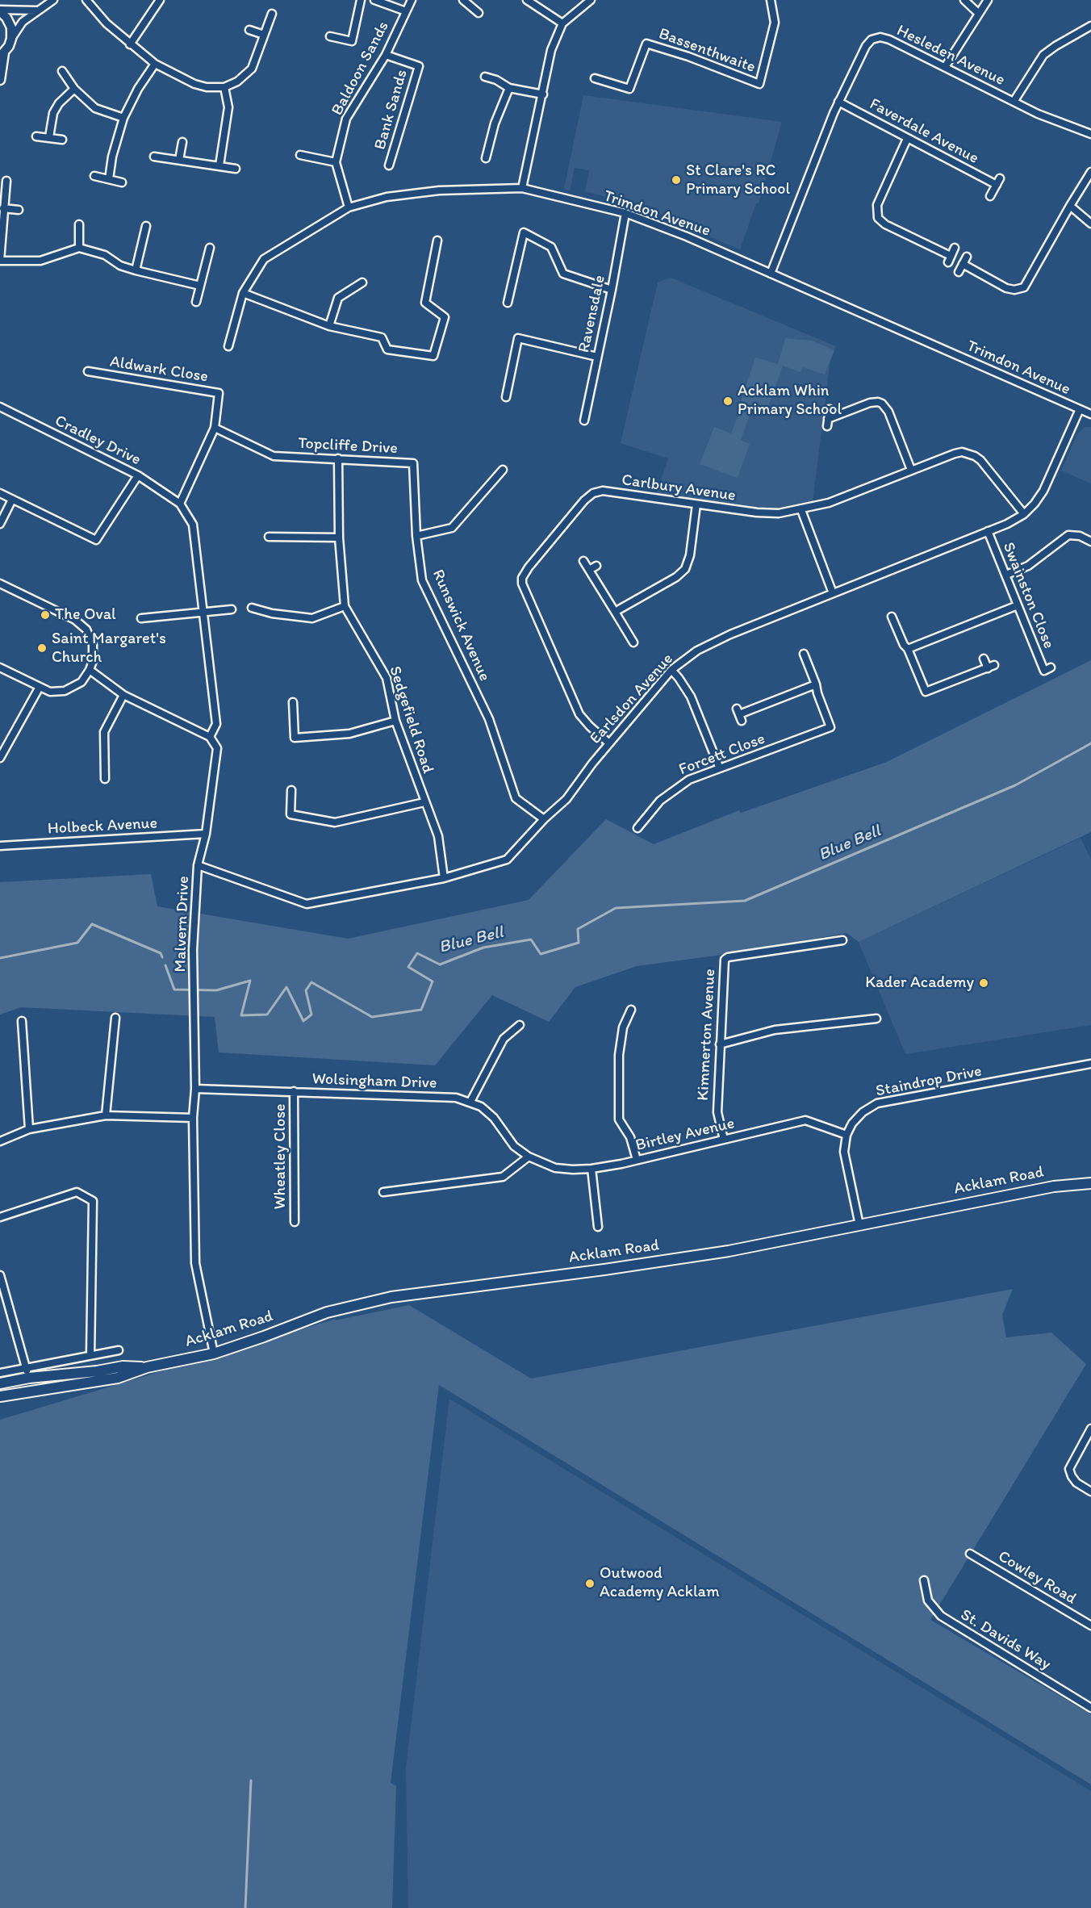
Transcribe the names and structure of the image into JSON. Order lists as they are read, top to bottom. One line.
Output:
{"streets":{"main road":["Acklam Road"],"street":["Bassenthwaite","Hesleden Avenue","Baldoon Sands","Bank Sands","Faverdale Avenue","Trimdon Avenue","Ravensdale","Aldwark Close","Cradley Drive","Topcliffe Drive","Carlbury Avenue","Swainston Close","Runswick Avenue","Earlsdon Avenue","Sedgefield Road","Forcett Close","Holbeck Avenue","Malvern Drive","Kimmerton Avenue","Wolsingham Drive","Staindrop Drive","Birtley Avenue","Wheatley Close","Cowley Road","St. Davids Way"]},"crossings":[["Hesleden Avenue","Faverdale Avenue"],["Hesleden Avenue","Trimdon Avenue"],["Baldoon Sands","Bank Sands"],["Baldoon Sands","Trimdon Avenue"],["Trimdon Avenue","Ravensdale"],["Trimdon Avenue","Earlsdon Avenue"],["Aldwark Close","Topcliffe Drive"],["Cradley Drive","Malvern Drive"],["Topcliffe Drive","Runswick Avenue"],["Topcliffe Drive","Sedgefield Road"],["Carlbury Avenue","Earlsdon Avenue"],["Swainston Close","Earlsdon Avenue"],["Runswick Avenue","Earlsdon Avenue"],["Earlsdon Avenue","Sedgefield Road"],["Earlsdon Avenue","Malvern Drive"],["Holbeck Avenue","Malvern Drive"],["Malvern Drive","Wolsingham Drive"],["Malvern Drive","Acklam Road"],["Kimmerton Avenue","Birtley Avenue"],["Wolsingham Drive","Birtley Avenue"],["Wolsingham Drive","Wheatley Close"],["Staindrop Drive","Birtley Avenue"]],"water":["Blue Bell"],"places":["St Clare's RC Primary School","Acklam Whin Primary School","The Oval","Saint Margaret's Church","Kader Academy","Outwood Academy Acklam"]}
